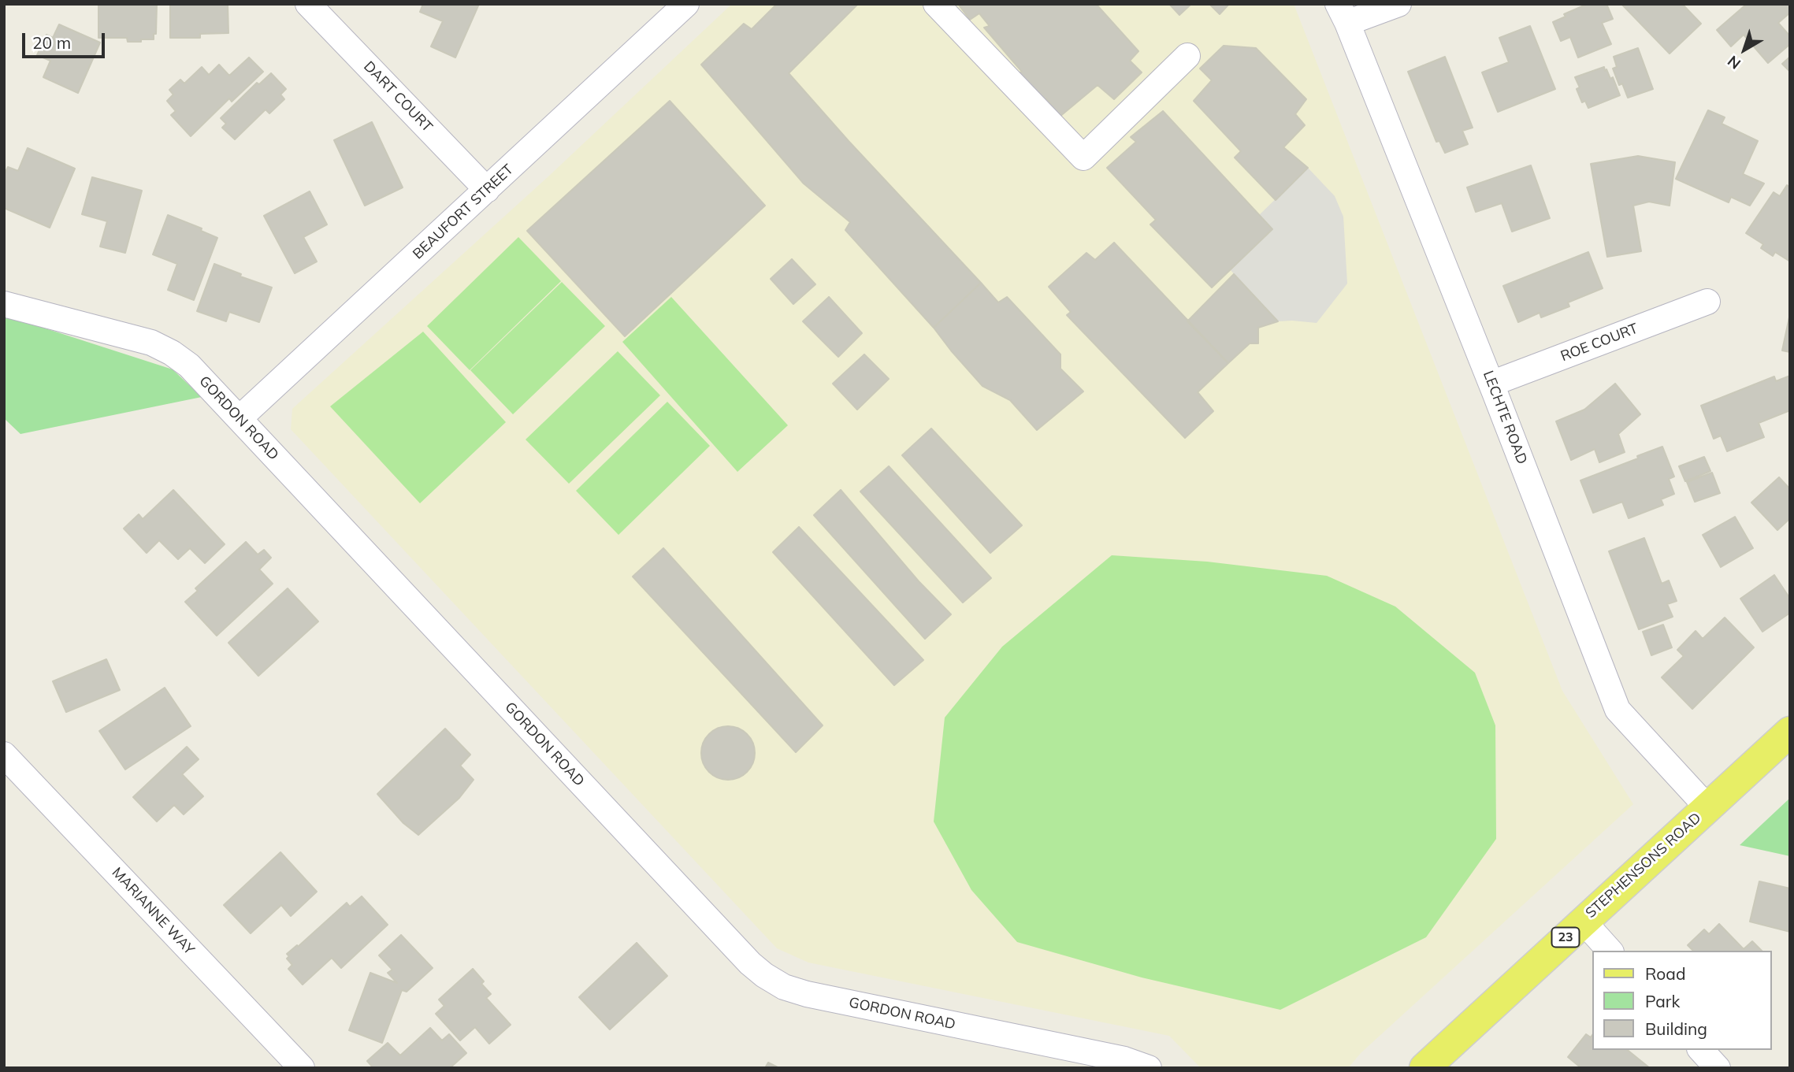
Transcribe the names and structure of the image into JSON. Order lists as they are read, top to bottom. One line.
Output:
{"streets":{"main road":["STEPHENSONS ROAD","23"],"street":["DART COURT","BEAUFORT STREET","ROE COURT","LECHTE ROAD","GORDON ROAD","MARIANNE WAY"]},"crossings":[["DART COURT","BEAUFORT STREET"],["BEAUFORT STREET","GORDON ROAD"],["ROE COURT","LECHTE ROAD"],["LECHTE ROAD","STEPHENSONS ROAD"]],"legend":["Road","Park","Building"],"scale_bar":"20 m","north":"bottom left"}
